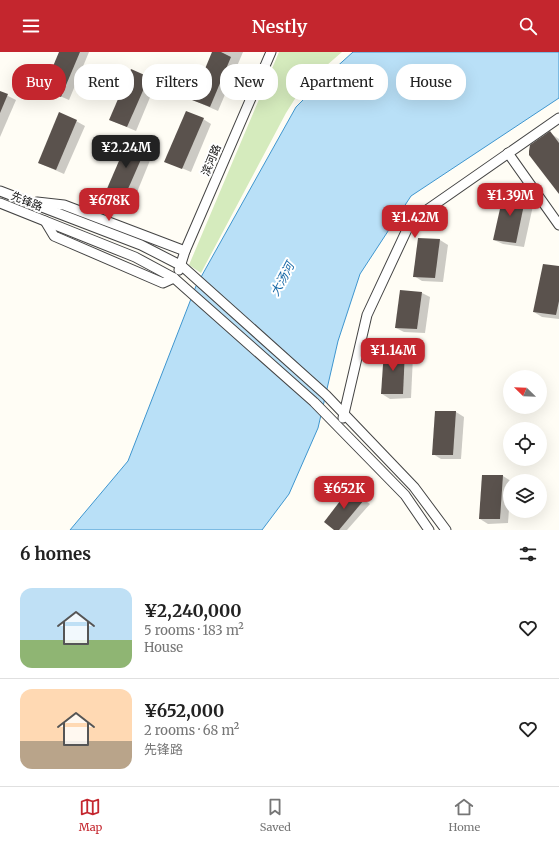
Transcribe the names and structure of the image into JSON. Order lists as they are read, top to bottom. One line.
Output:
{"streets":{"street":["滨河路","先锋路"]},"crossings":[["滨河路","先锋路"]],"water":["大汤河"],"north":"top left","page":{"header":"Nestly","chip":["Buy","Rent","Filters","New","Apartment","House"],"price":["¥2.24M","¥1.39M","¥678K","¥1.42M","¥1.14M","¥652K"],"heading":"6 homes","list":[{"name":"¥2,240,000","note":"5 rooms · 183 m² · House"},{"name":"¥652,000","note":"2 rooms · 68 m² · 先锋路"}],"tabs":["Map","Saved","Home"]}}
